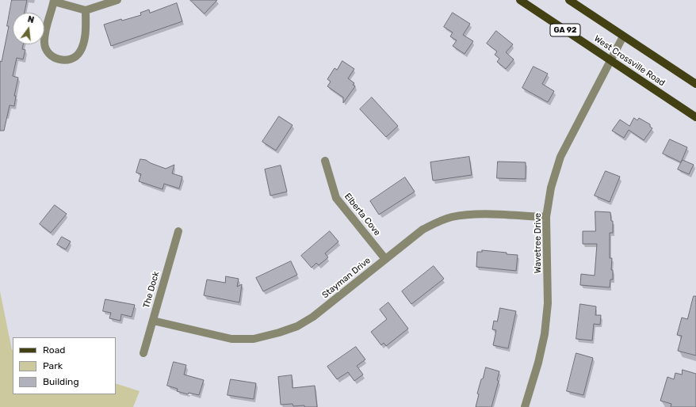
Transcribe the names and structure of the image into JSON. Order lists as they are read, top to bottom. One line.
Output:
{"streets":{"main road":["GA 92","West Crossville Road"],"street":["Elberta Cove","Wavetree Drive","Stayman Drive","The Dock"]},"crossings":[["West Crossville Road","Wavetree Drive"],["Elberta Cove","Stayman Drive"],["Wavetree Drive","Stayman Drive"],["Stayman Drive","The Dock"]],"legend":["Road","Park","Building"],"north":"top"}
